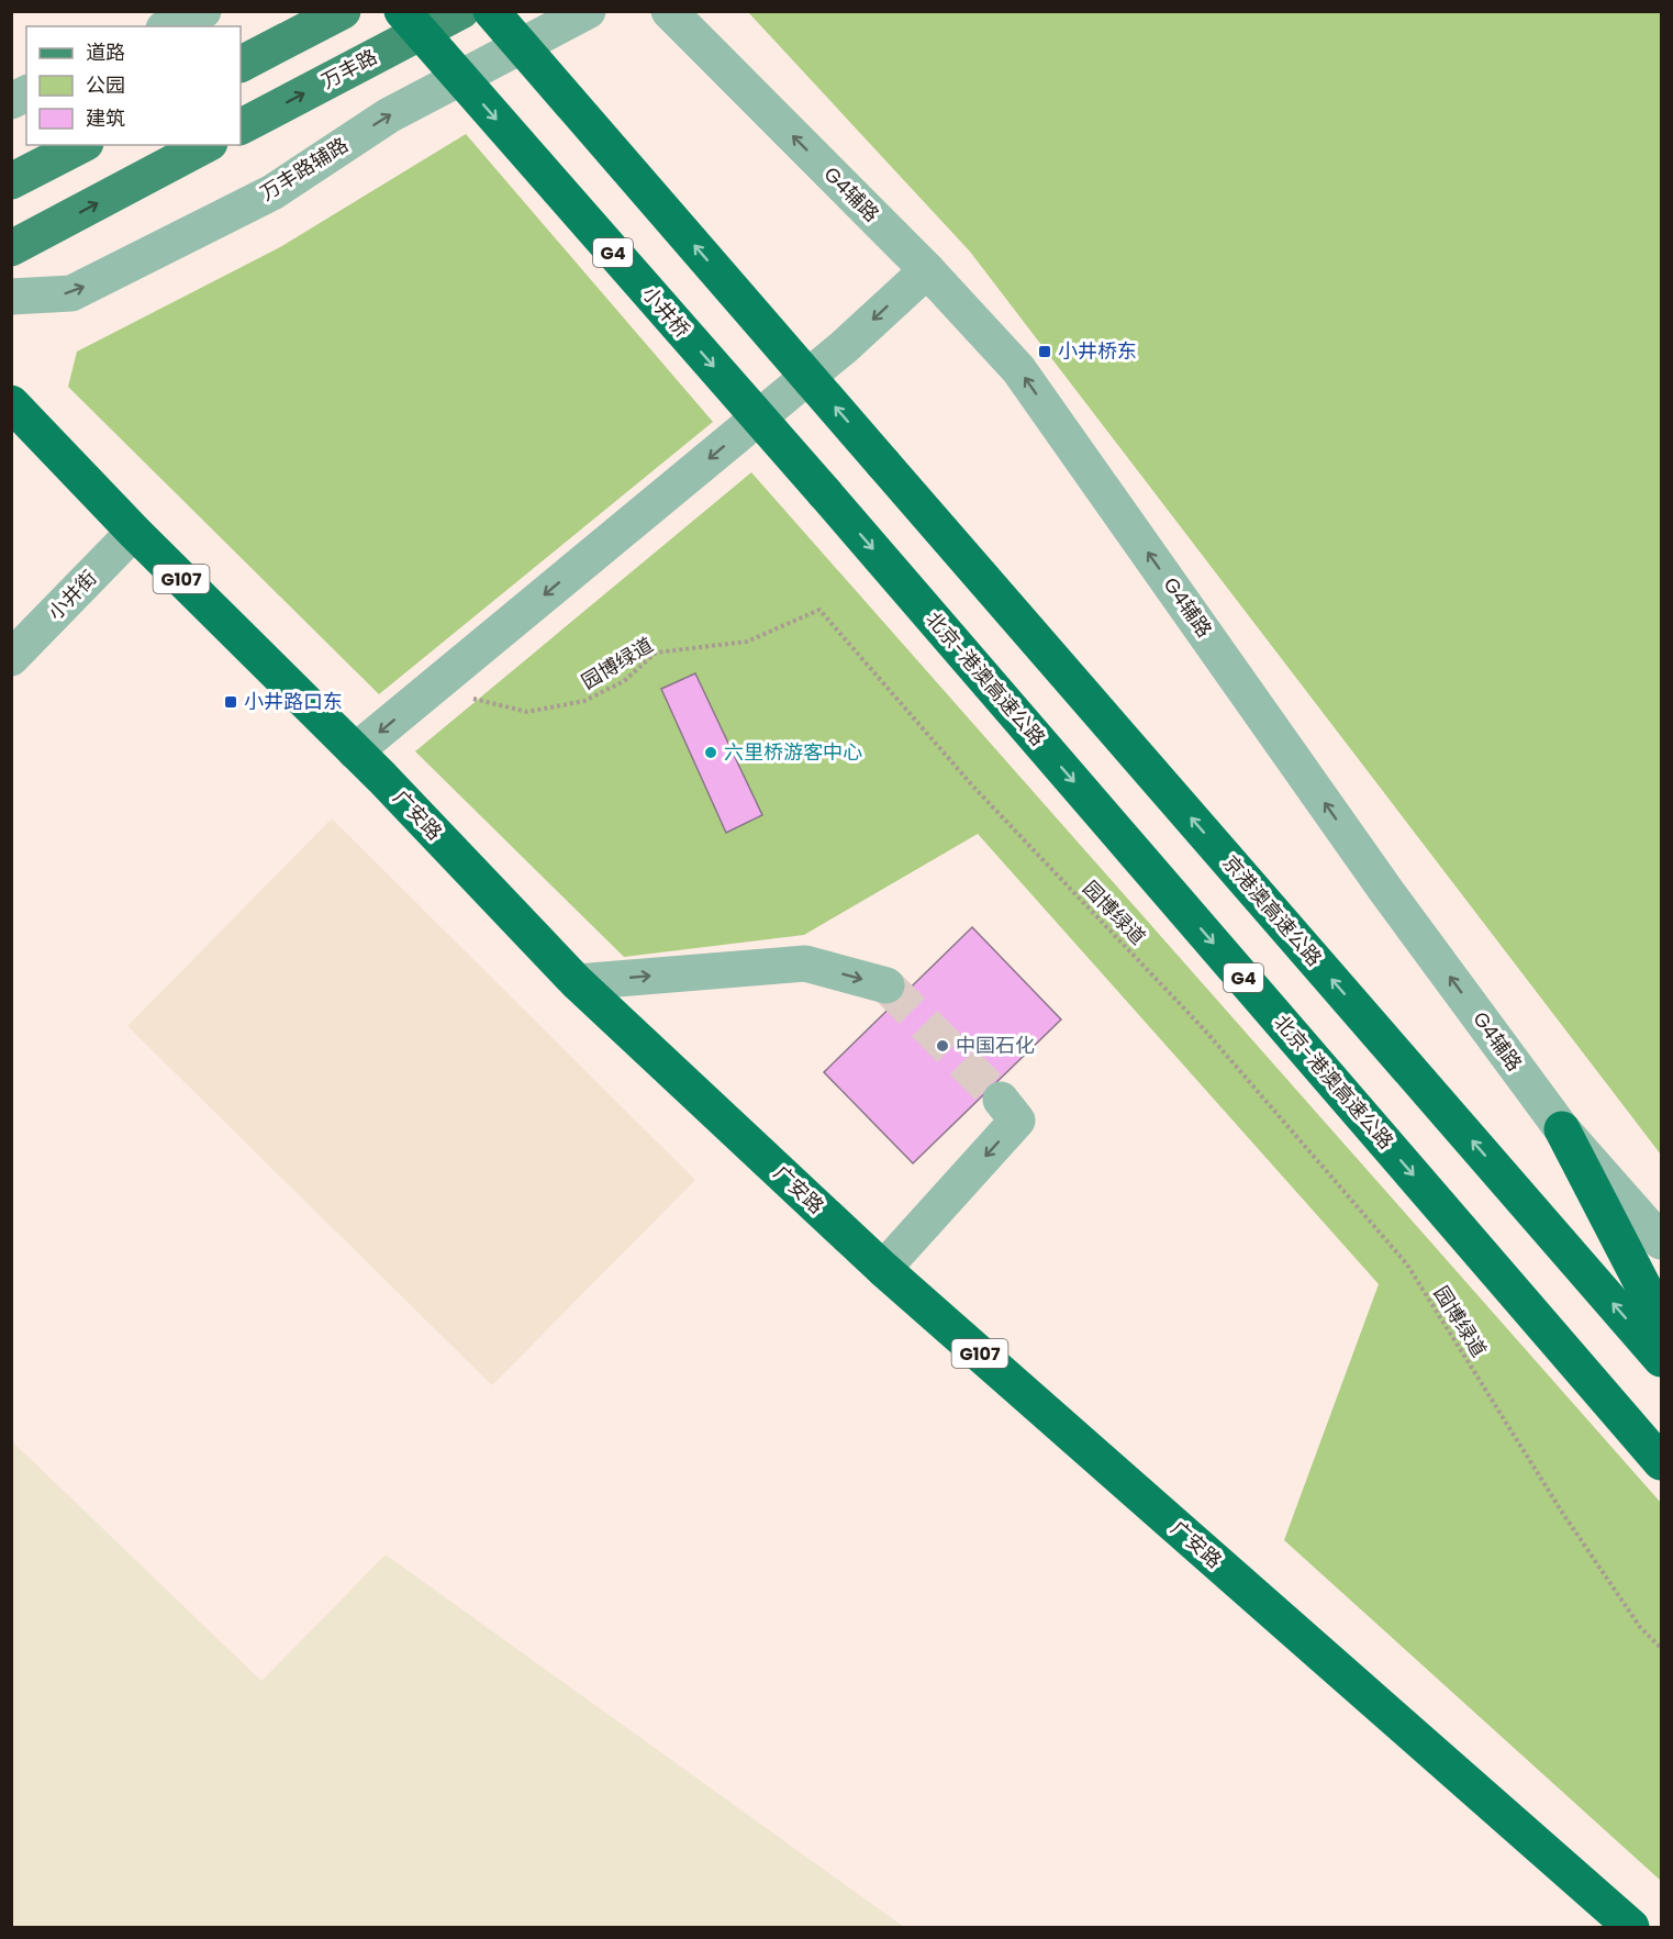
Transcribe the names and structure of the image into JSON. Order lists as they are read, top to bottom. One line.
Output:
{"streets":{"highway":["G4","小井桥","G107","北京-港澳高速公路","广安路","京港澳高速公路"],"main road":["万丰路"],"street":["万丰路辅路","G4辅路","小井街"],"path":["园博绿道"]},"crossings":[["小井桥","北京-港澳高速公路"],["小井街","广安路"]],"one_way":["万丰路辅路","G4辅路","小井桥","北京-港澳高速公路","京港澳高速公路"],"places":{"transit":["小井桥东","小井路口东"],"other":["六里桥游客中心","中国石化"]},"legend":["道路","公园","建筑"]}
